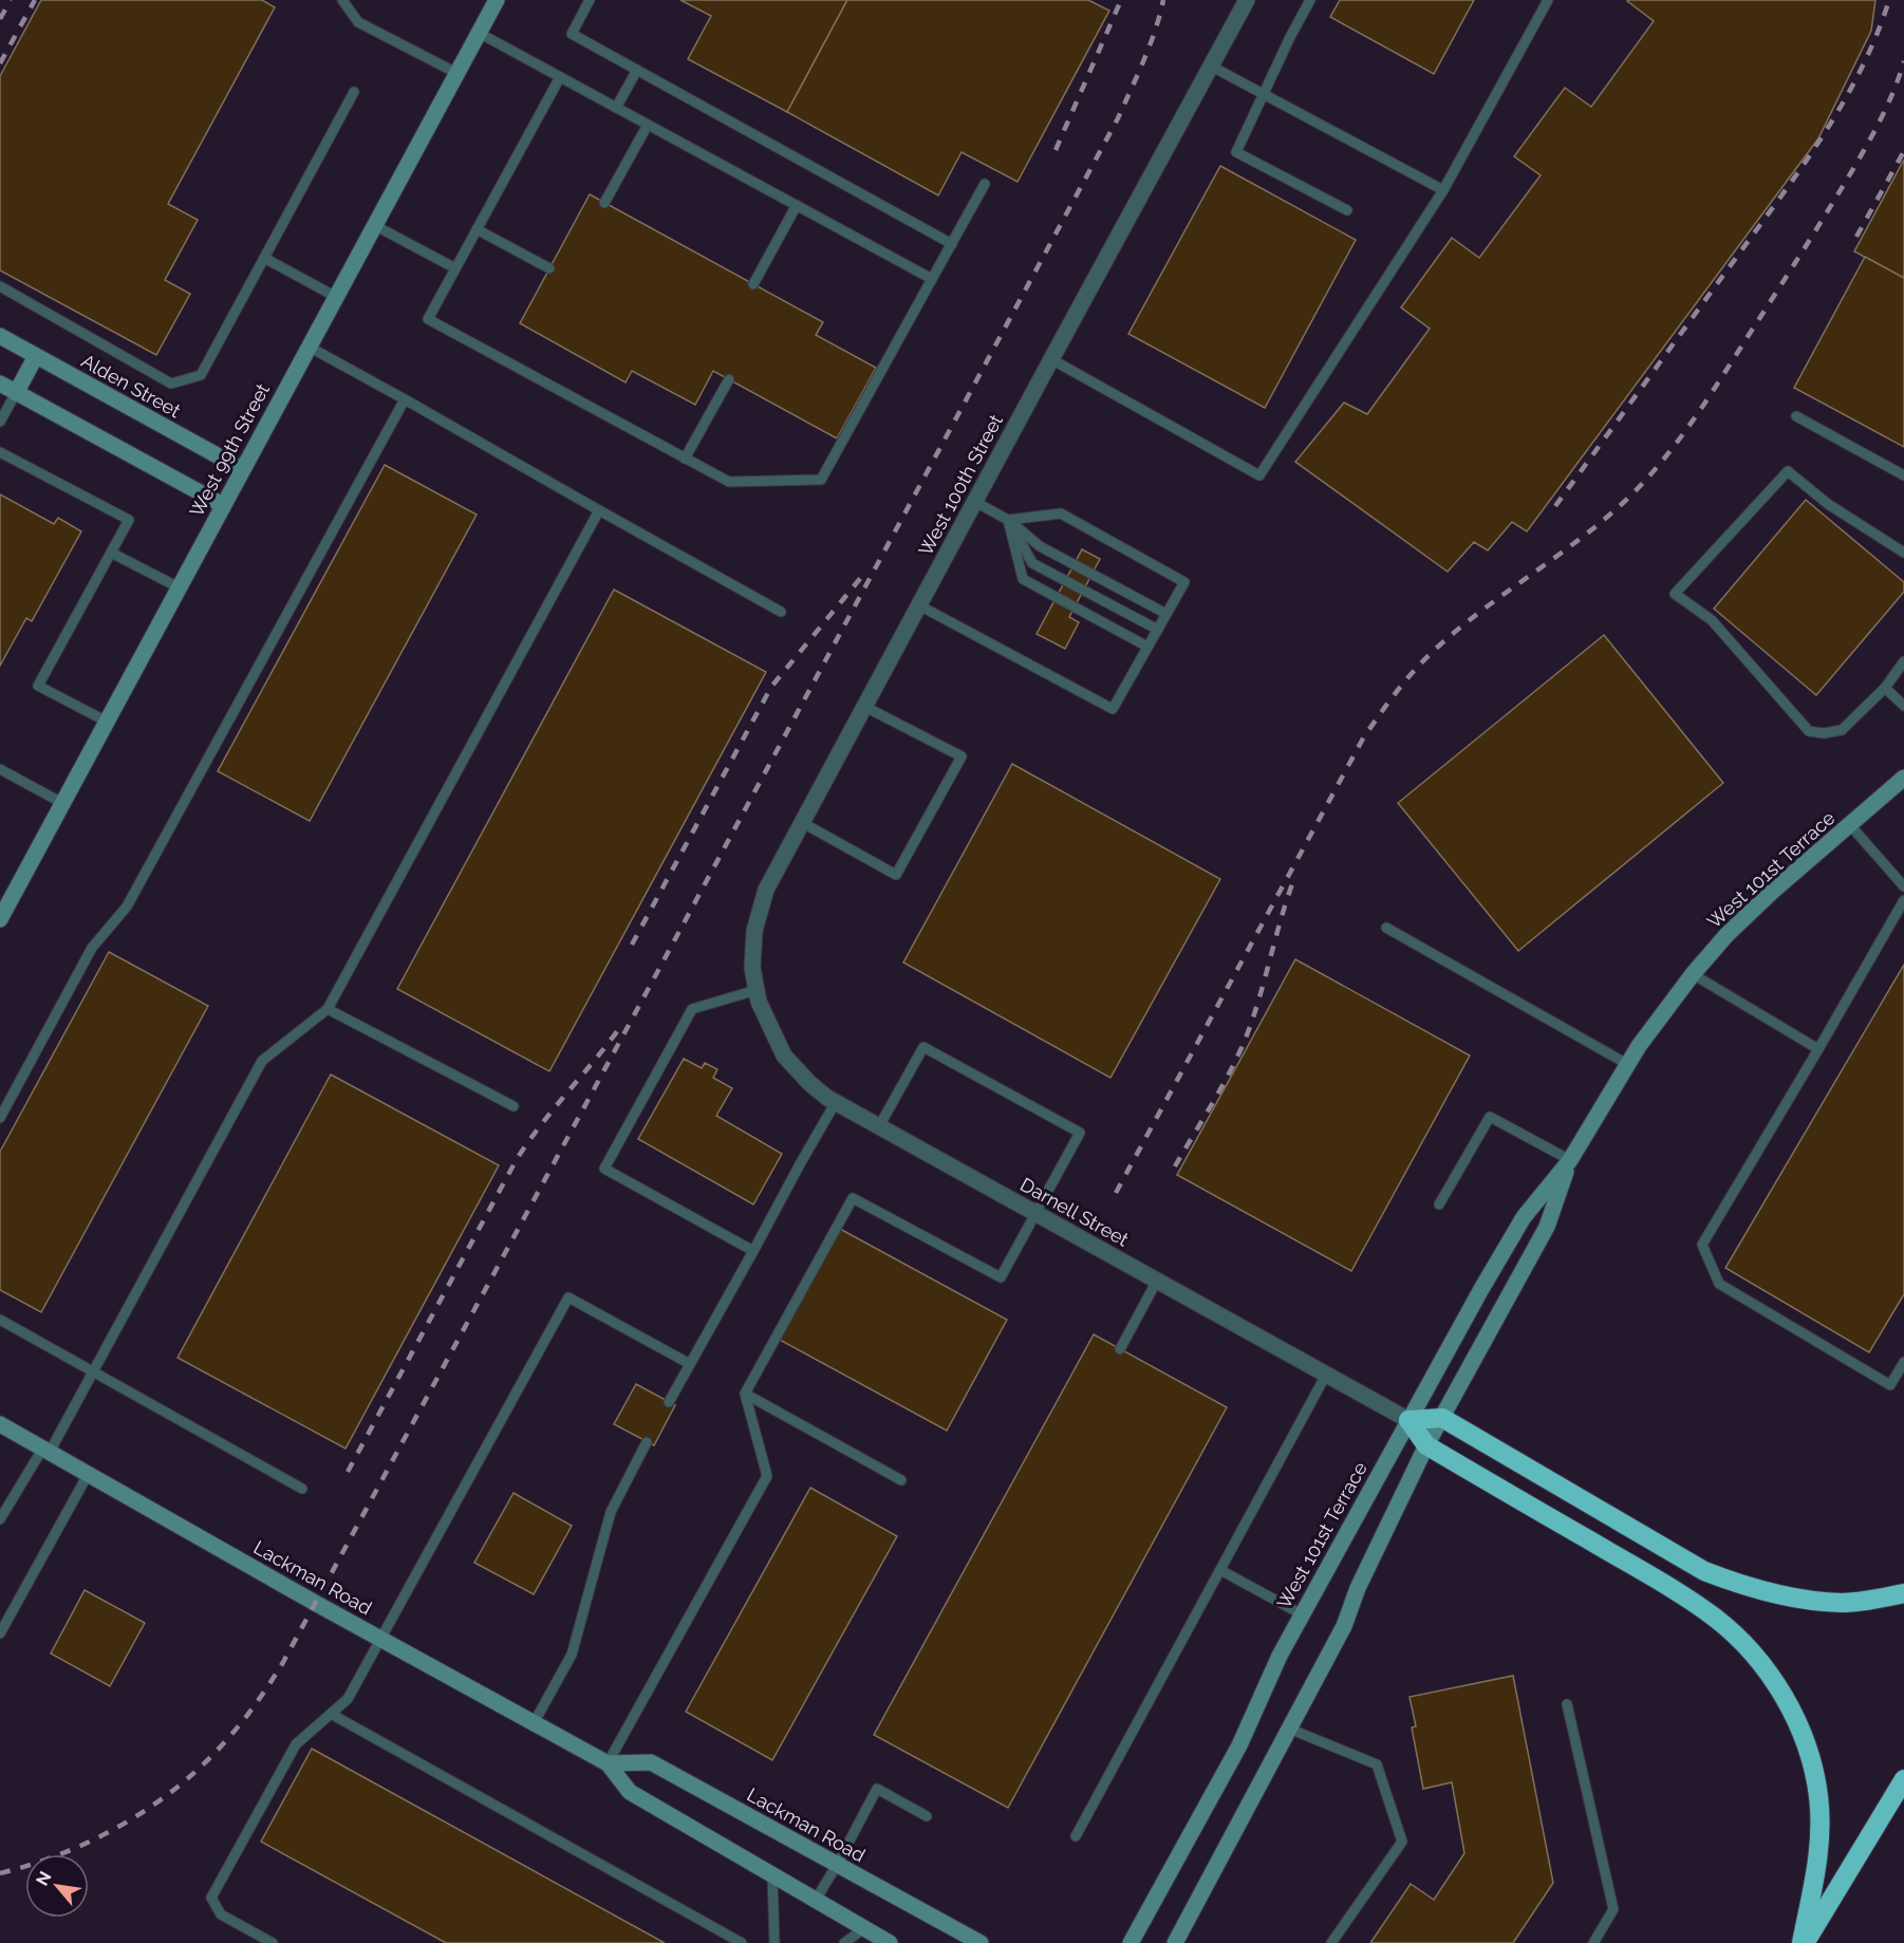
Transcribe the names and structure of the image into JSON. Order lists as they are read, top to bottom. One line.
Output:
{"streets":{"main road":["Alden Street","West 99th Street","West 101st Terrace","Lackman Road"],"street":["West 100th Street","Darnell Street"]},"crossings":[["Alden Street","West 99th Street"],["West 100th Street","Darnell Street"],["West 101st Terrace","Darnell Street"]],"north":"top left"}
